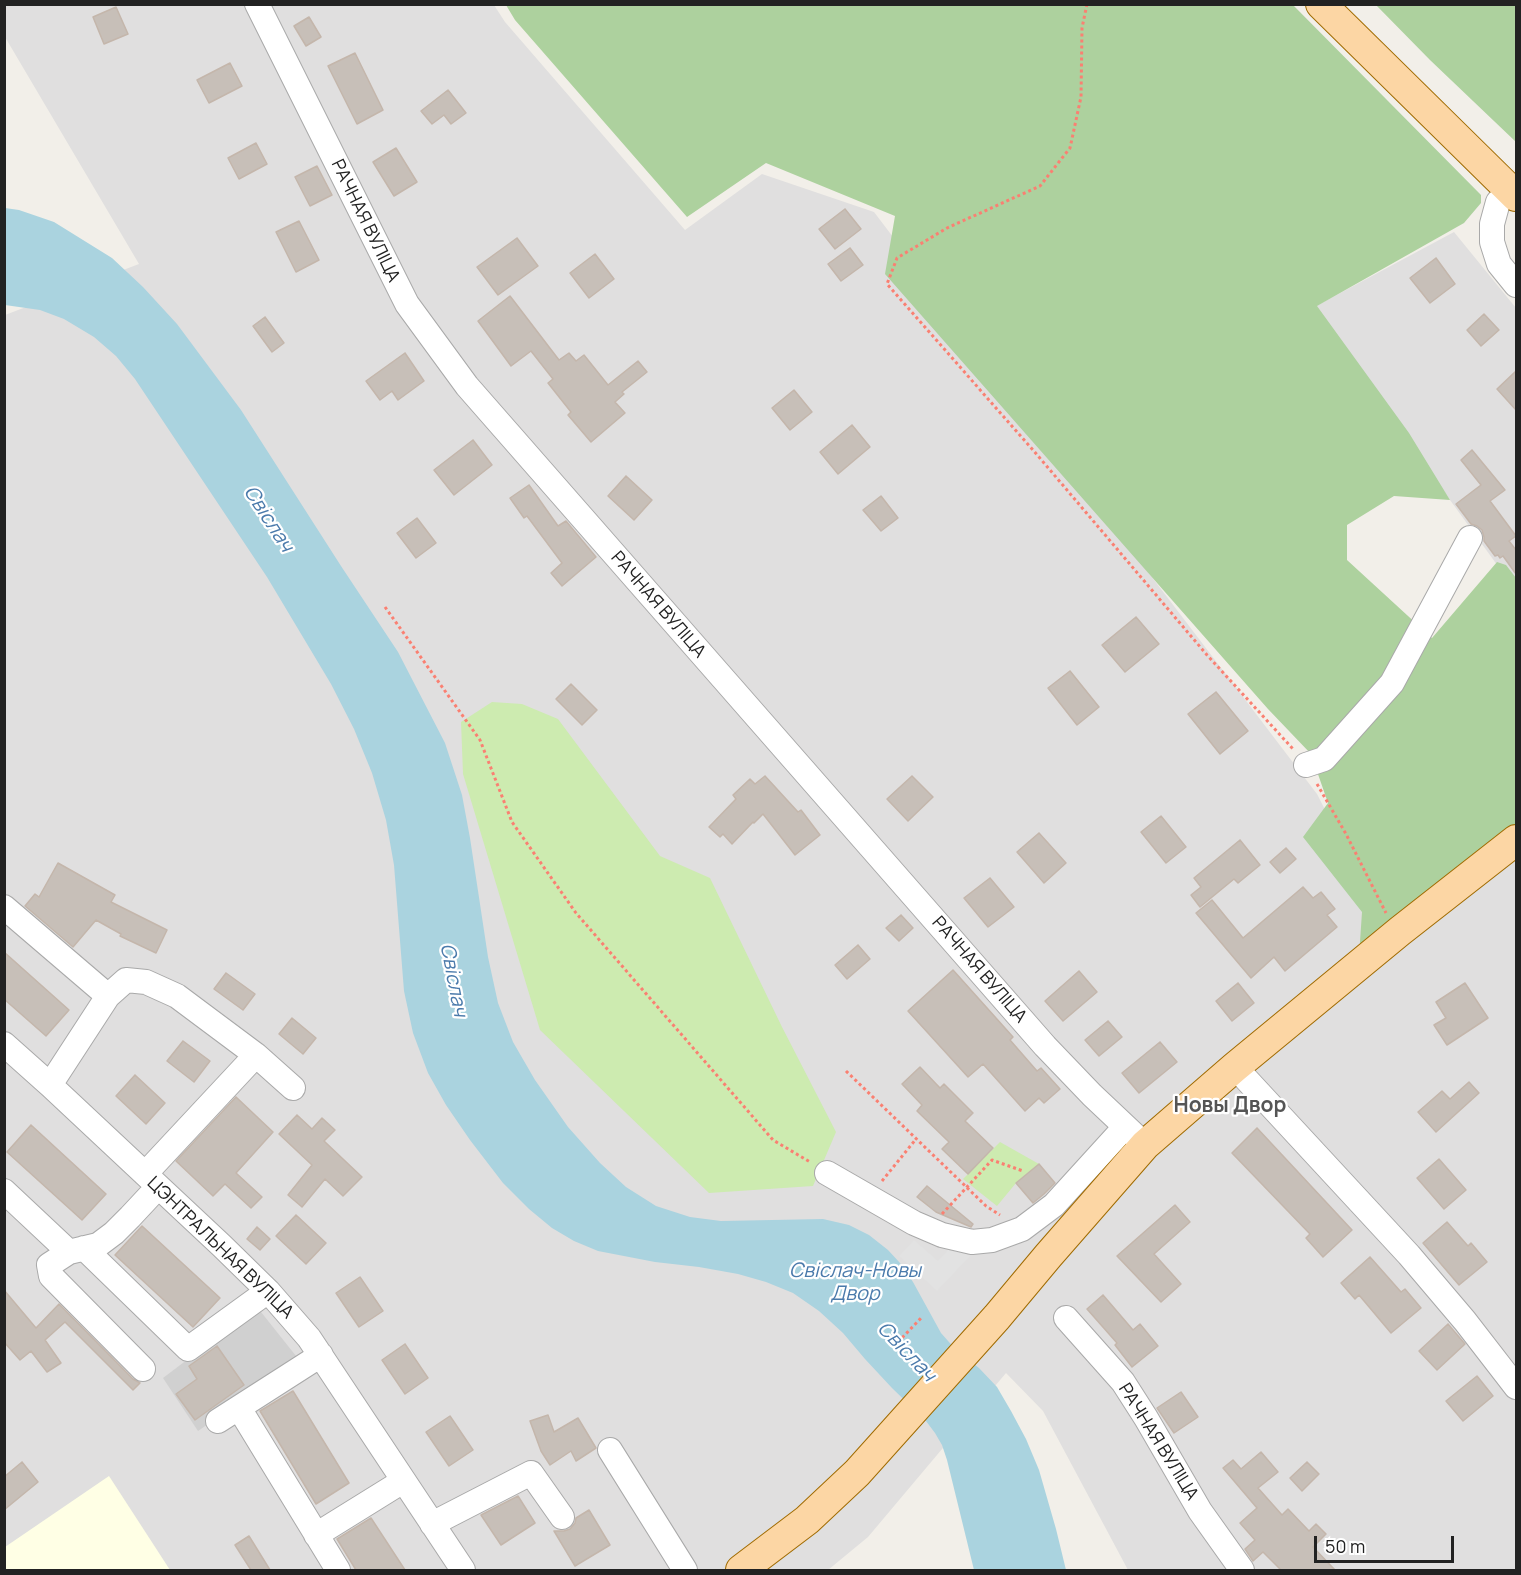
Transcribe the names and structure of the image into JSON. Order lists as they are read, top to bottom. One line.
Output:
{"streets":{"street":["РАЧНАЯ ВУЛІЦА","ЦЭНТРАЛЬНАЯ ВУЛІЦА"]},"districts":["Новы Двор"],"water":["Свіслач","Свіслач-Новы Двор"],"scale_bar":"50 m"}
